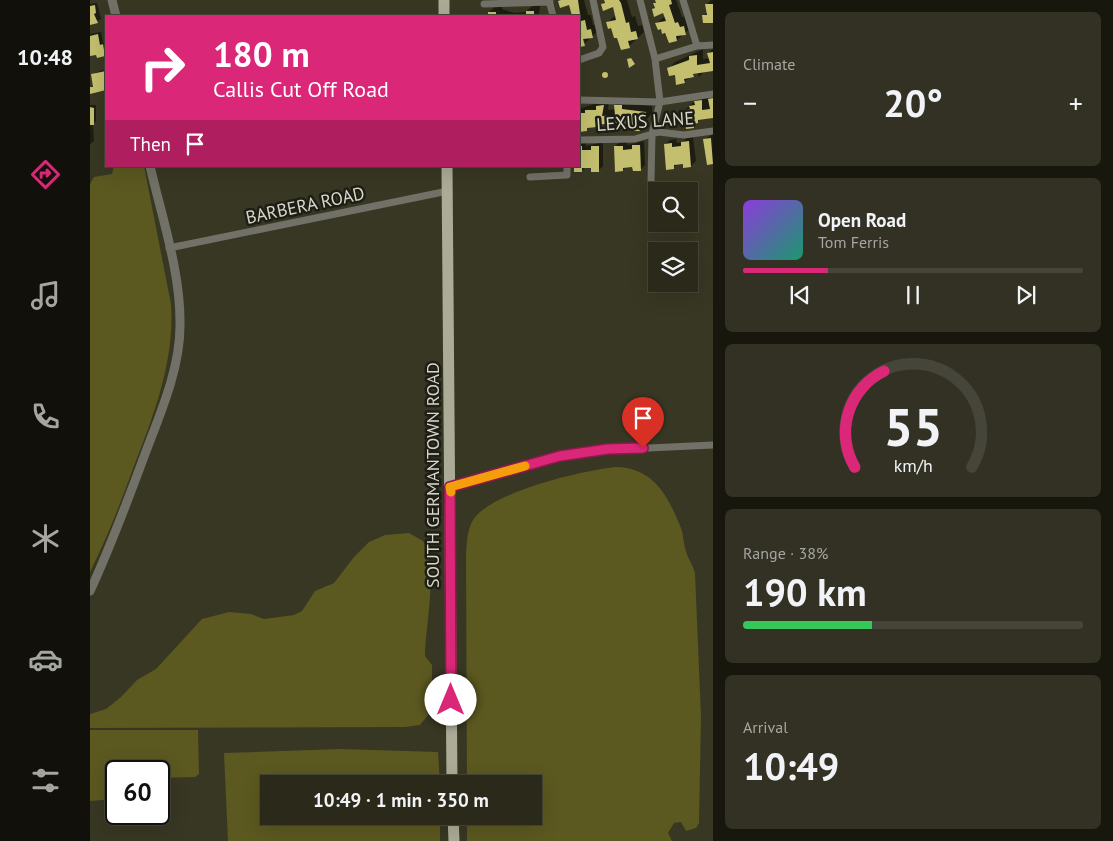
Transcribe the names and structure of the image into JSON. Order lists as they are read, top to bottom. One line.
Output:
{"streets":{"main road":["SOUTH GERMANTOWN ROAD"],"street":["LEXUS LANE","BARBERA ROAD"]},"crossings":[["BARBERA ROAD","SOUTH GERMANTOWN ROAD"]],"page":{"tabs":"10:48","tile":["Climate",["Range · 38%","190 km"],["Arrival","10:49"]],"turn":["180 m","Callis Cut Off Road"],"heat":["−","20°","+"],"then":"Then","song":["Open Road","Tom Ferris"],"limit":"60","trip":"10:49 · 1 min · 350 m","gauge":["55","km/h"]}}
